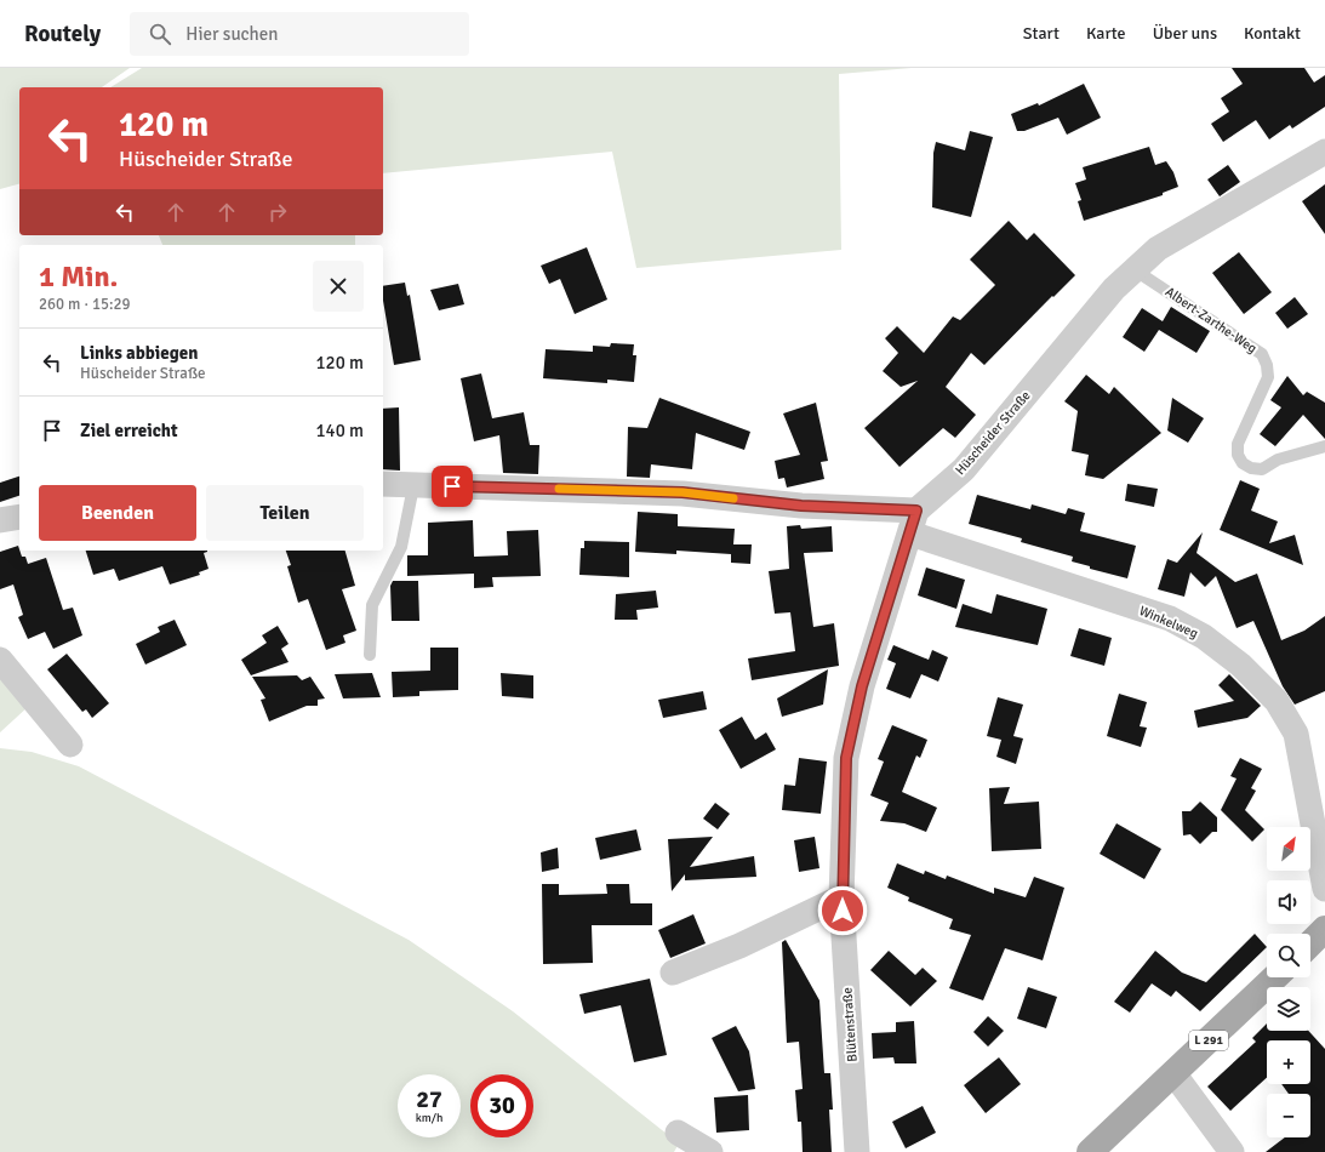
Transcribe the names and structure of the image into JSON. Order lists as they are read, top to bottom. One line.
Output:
{"streets":{"main road":["L 291"],"street":["Hüscheider Straße","Winkelweg","Blütenstraße"],"lane":["Albert-Zarthe-Weg"]},"crossings":[["Albert-Zarthe-Weg","Hüscheider Straße"],["Hüscheider Straße","Winkelweg"],["Hüscheider Straße","Blütenstraße"],["Winkelweg","Blütenstraße"]],"north":"top right","page":{"header":"Routely","search":"Hier suchen","nav":["Start","Karte","Über uns","Kontakt"],"turn":["120 m","Hüscheider Straße"],"heading":["1 Min.","260 m · 15:29"],"list":[{"name":"Links abbiegen","note":"Hüscheider Straße","value":"120 m"},{"name":"Ziel erreicht","value":"140 m"}],"buttons":["Beenden","Teilen"],"map_buttons":["+","−"],"speed":"27 km/h","limit":"30"}}
